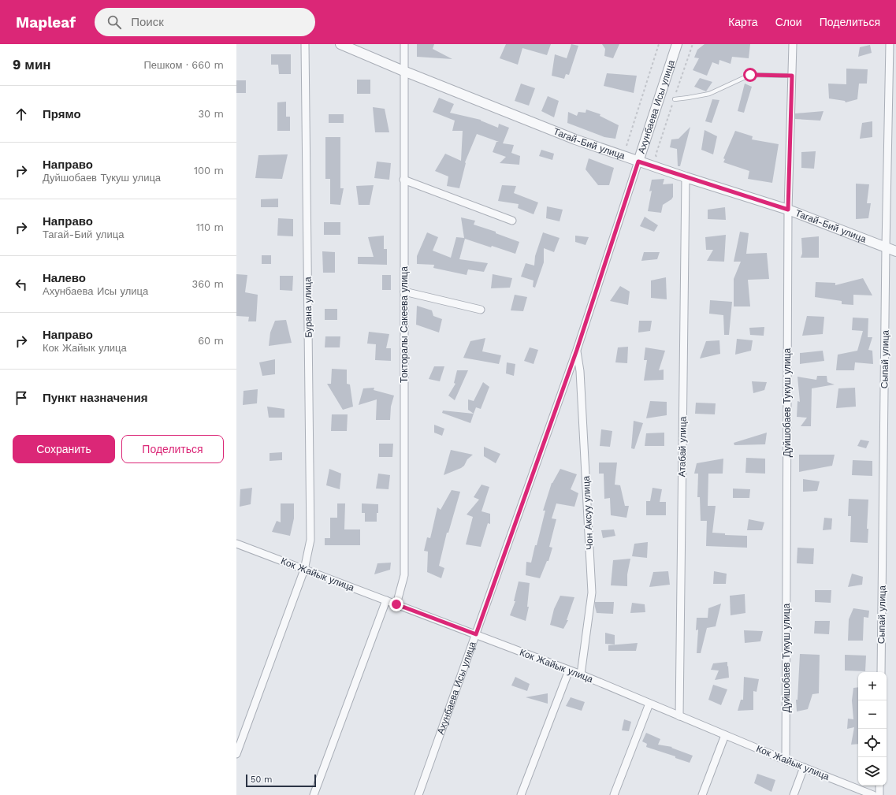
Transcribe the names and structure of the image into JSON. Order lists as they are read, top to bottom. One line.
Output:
{"streets":{"street":["Ахунбаева Исы улица","Тагай-Бий улица","Бурана улица","Токторалы Сакеева улица","Сыпай улица","Дуйшобаев Тукуш улица","Атабай улица","Чон Аксуу улица","Кок Жайык улица"]},"crossings":[["Ахунбаева Исы улица","Тагай-Бий улица"],["Ахунбаева Исы улица","Чон Аксуу улица"],["Ахунбаева Исы улица","Кок Жайык улица"],["Тагай-Бий улица","Токторалы Сакеева улица"],["Тагай-Бий улица","Сыпай улица"],["Тагай-Бий улица","Дуйшобаев Тукуш улица"],["Тагай-Бий улица","Атабай улица"],["Бурана улица","Кок Жайык улица"],["Токторалы Сакеева улица","Кок Жайык улица"],["Дуйшобаев Тукуш улица","Кок Жайык улица"],["Атабай улица","Кок Жайык улица"],["Чон Аксуу улица","Кок Жайык улица"]],"scale_bar":"50 m","page":{"header":"Mapleaf","search":"Поиск","nav":["Карта","Слои","Поделиться"],"heading":["9 мин","Пешком · 660 m"],"list":[["Прямо","30 m"],["Направо","Дуйшобаев Тукуш улица","100 m"],["Направо","Тагай-Бий улица","110 m"],["Налево","Ахунбаева Исы улица","360 m"],["Направо","Кок Жайык улица","60 m"],"Пункт назначения"],"buttons":["Сохранить","Поделиться"],"map_buttons":["+","−"],"scale":"50 m"}}
